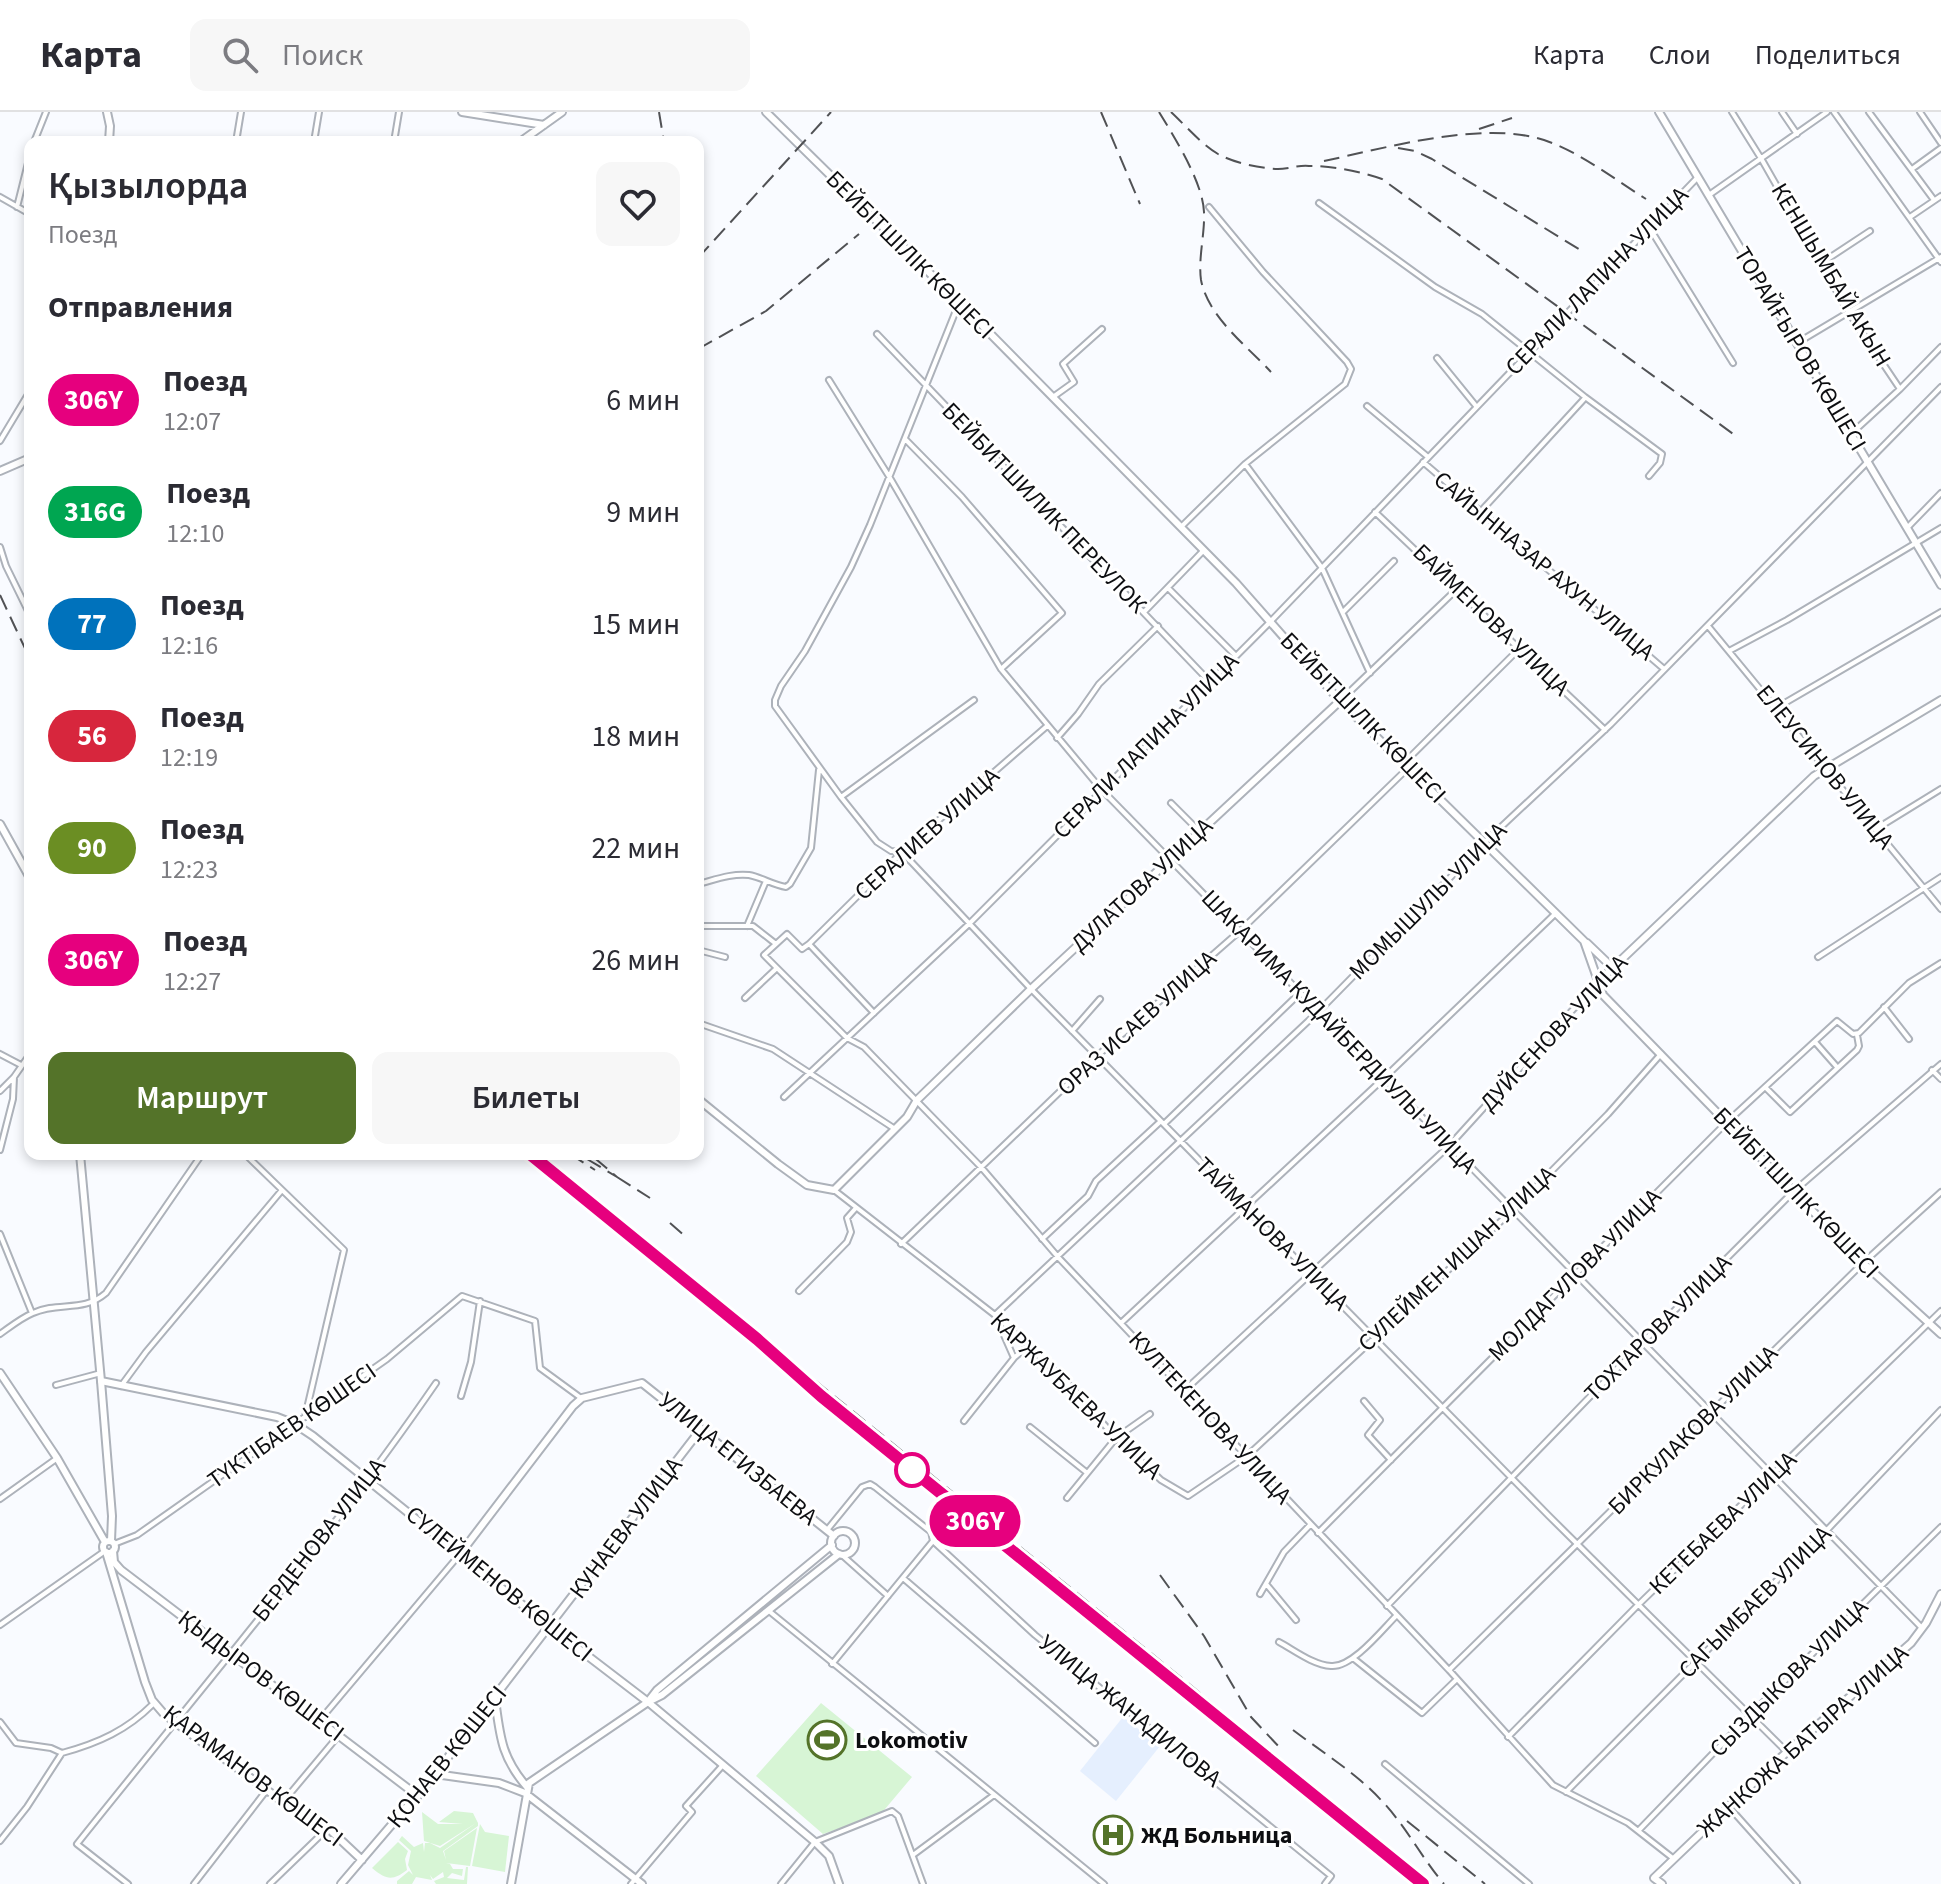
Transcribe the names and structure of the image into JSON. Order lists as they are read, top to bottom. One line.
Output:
{"streets":{"street":["БЕЙБІТШІЛІК КӨШЕСІ","КЕНШЫМБАЙ АКЫН","СЕРАЛИ ЛАПИНА УЛИЦА","ТОРАЙҒЫРОВ КӨШЕСІ","БЕЙБИТШИЛИК ПЕРЕУЛОК","САЙЫННАЗАР АХУН УЛИЦА","БАЙМЕНОВА УЛИЦА","ЕЛЕУСИНОВ УЛИЦА","СЕРАЛИЕВ УЛИЦА","ДУЛАТОВА УЛИЦА","МОМЫШУЛЫ УЛИЦА","ОРАЗ ИСАЕВ УЛИЦА","ШАКАРИМА КУДАЙБЕРДИУЛЫ УЛИЦА","ДУЙСЕНОВА УЛИЦА","ТАЙМАНОВА УЛИЦА","СУЛЕЙМЕН ИШАН УЛИЦА","МОЛДАГУЛОВА УЛИЦА","ТОХТАРОВА УЛИЦА","КАРЖАУБАЕВА УЛИЦА","КУЛТЕКЕНОВА УЛИЦА","ТҮКТІБАЕВ КӨШЕСІ","БИРКУЛАКОВА УЛИЦА","УЛИЦА ЕГИЗБАЕВА","КЕТЕБАЕВА УЛИЦА","КУНАЕВА УЛИЦА","БЕРДЕНОВА УЛИЦА","СҮЛЕЙМЕНОВ КӨШЕСІ","САГЫМБАЕВ УЛИЦА","ҚЫДЫРОВ КӨШЕСІ","СЫЗДЫКОВА УЛИЦА","УЛИЦА ЖАНАДИЛОВА","ЖАНКОЖА БАТЫРА УЛИЦА","ҚОНАЕВ КӨШЕСІ","ҚАРАМАНОВ КӨШЕСІ"]},"crossings":[["БЕЙБІТШІЛІК КӨШЕСІ","СЕРАЛИ ЛАПИНА УЛИЦА"],["БЕЙБІТШІЛІК КӨШЕСІ","ДУЛАТОВА УЛИЦА"],["БЕЙБІТШІЛІК КӨШЕСІ","МОМЫШУЛЫ УЛИЦА"],["БЕЙБІТШІЛІК КӨШЕСІ","ОРАЗ ИСАЕВ УЛИЦА"],["БЕЙБІТШІЛІК КӨШЕСІ","ДУЙСЕНОВА УЛИЦА"],["БЕЙБІТШІЛІК КӨШЕСІ","СУЛЕЙМЕН ИШАН УЛИЦА"],["БЕЙБІТШІЛІК КӨШЕСІ","МОЛДАГУЛОВА УЛИЦА"],["БЕЙБІТШІЛІК КӨШЕСІ","ТОХТАРОВА УЛИЦА"],["БЕЙБІТШІЛІК КӨШЕСІ","БИРКУЛАКОВА УЛИЦА"],["БЕЙБІТШІЛІК КӨШЕСІ","КЕТЕБАЕВА УЛИЦА"],["КЕНШЫМБАЙ АКЫН","СЕРАЛИ ЛАПИНА УЛИЦА"],["СЕРАЛИ ЛАПИНА УЛИЦА","ТОРАЙҒЫРОВ КӨШЕСІ"],["СЕРАЛИ ЛАПИНА УЛИЦА","БЕЙБИТШИЛИК ПЕРЕУЛОК"],["СЕРАЛИ ЛАПИНА УЛИЦА","САЙЫННАЗАР АХУН УЛИЦА"],["СЕРАЛИ ЛАПИНА УЛИЦА","БАЙМЕНОВА УЛИЦА"],["СЕРАЛИ ЛАПИНА УЛИЦА","ШАКАРИМА КУДАЙБЕРДИУЛЫ УЛИЦА"],["СЕРАЛИ ЛАПИНА УЛИЦА","ТАЙМАНОВА УЛИЦА"],["СЕРАЛИ ЛАПИНА УЛИЦА","КУЛТЕКЕНОВА УЛИЦА"],["ТОРАЙҒЫРОВ КӨШЕСІ","МОМЫШУЛЫ УЛИЦА"],["САЙЫННАЗАР АХУН УЛИЦА","МОМЫШУЛЫ УЛИЦА"],["БАЙМЕНОВА УЛИЦА","ДУЛАТОВА УЛИЦА"],["БАЙМЕНОВА УЛИЦА","МОМЫШУЛЫ УЛИЦА"],["БАЙМЕНОВА УЛИЦА","ОРАЗ ИСАЕВ УЛИЦА"],["ЕЛЕУСИНОВ УЛИЦА","МОМЫШУЛЫ УЛИЦА"],["ЕЛЕУСИНОВ УЛИЦА","ДУЙСЕНОВА УЛИЦА"],["СЕРАЛИЕВ УЛИЦА","ШАКАРИМА КУДАЙБЕРДИУЛЫ УЛИЦА"],["СЕРАЛИЕВ УЛИЦА","ТАЙМАНОВА УЛИЦА"],["ДУЛАТОВА УЛИЦА","ШАКАРИМА КУДАЙБЕРДИУЛЫ УЛИЦА"],["ДУЛАТОВА УЛИЦА","ТАЙМАНОВА УЛИЦА"],["ДУЛАТОВА УЛИЦА","КАРЖАУБАЕВА УЛИЦА"],["ДУЛАТОВА УЛИЦА","КУЛТЕКЕНОВА УЛИЦА"],["МОМЫШУЛЫ УЛИЦА","ШАКАРИМА КУДАЙБЕРДИУЛЫ УЛИЦА"],["МОМЫШУЛЫ УЛИЦА","ТАЙМАНОВА УЛИЦА"],["МОМЫШУЛЫ УЛИЦА","КАРЖАУБАЕВА УЛИЦА"],["МОМЫШУЛЫ УЛИЦА","КУЛТЕКЕНОВА УЛИЦА"],["ОРАЗ ИСАЕВ УЛИЦА","ШАКАРИМА КУДАЙБЕРДИУЛЫ УЛИЦА"],["ОРАЗ ИСАЕВ УЛИЦА","ТАЙМАНОВА УЛИЦА"],["ОРАЗ ИСАЕВ УЛИЦА","КАРЖАУБАЕВА УЛИЦА"],["ОРАЗ ИСАЕВ УЛИЦА","КУЛТЕКЕНОВА УЛИЦА"],["ШАКАРИМА КУДАЙБЕРДИУЛЫ УЛИЦА","ДУЙСЕНОВА УЛИЦА"],["ШАКАРИМА КУДАЙБЕРДИУЛЫ УЛИЦА","ТАЙМАНОВА УЛИЦА"],["ШАКАРИМА КУДАЙБЕРДИУЛЫ УЛИЦА","СУЛЕЙМЕН ИШАН УЛИЦА"],["ШАКАРИМА КУДАЙБЕРДИУЛЫ УЛИЦА","МОЛДАГУЛОВА УЛИЦА"],["ШАКАРИМА КУДАЙБЕРДИУЛЫ УЛИЦА","ТОХТАРОВА УЛИЦА"],["ШАКАРИМА КУДАЙБЕРДИУЛЫ УЛИЦА","БИРКУЛАКОВА УЛИЦА"],["ШАКАРИМА КУДАЙБЕРДИУЛЫ УЛИЦА","КЕТЕБАЕВА УЛИЦА"],["ШАКАРИМА КУДАЙБЕРДИУЛЫ УЛИЦА","САГЫМБАЕВ УЛИЦА"],["ШАКАРИМА КУДАЙБЕРДИУЛЫ УЛИЦА","СЫЗДЫКОВА УЛИЦА"],["ШАКАРИМА КУДАЙБЕРДИУЛЫ УЛИЦА","ЖАНКОЖА БАТЫРА УЛИЦА"],["ДУЙСЕНОВА УЛИЦА","ТАЙМАНОВА УЛИЦА"],["ДУЙСЕНОВА УЛИЦА","КУЛТЕКЕНОВА УЛИЦА"],["ТАЙМАНОВА УЛИЦА","СУЛЕЙМЕН ИШАН УЛИЦА"],["ТАЙМАНОВА УЛИЦА","МОЛДАГУЛОВА УЛИЦА"],["ТАЙМАНОВА УЛИЦА","ТОХТАРОВА УЛИЦА"],["ТАЙМАНОВА УЛИЦА","БИРКУЛАКОВА УЛИЦА"],["ТАЙМАНОВА УЛИЦА","КЕТЕБАЕВА УЛИЦА"],["ТАЙМАНОВА УЛИЦА","САГЫМБАЕВ УЛИЦА"],["ТАЙМАНОВА УЛИЦА","СЫЗДЫКОВА УЛИЦА"],["ТАЙМАНОВА УЛИЦА","ЖАНКОЖА БАТЫРА УЛИЦА"],["СУЛЕЙМЕН ИШАН УЛИЦА","КАРЖАУБАЕВА УЛИЦА"],["СУЛЕЙМЕН ИШАН УЛИЦА","КУЛТЕКЕНОВА УЛИЦА"],["МОЛДАГУЛОВА УЛИЦА","КУЛТЕКЕНОВА УЛИЦА"],["ТОХТАРОВА УЛИЦА","КУЛТЕКЕНОВА УЛИЦА"],["КАРЖАУБАЕВА УЛИЦА","КУЛТЕКЕНОВА УЛИЦА"],["КУЛТЕКЕНОВА УЛИЦА","БИРКУЛАКОВА УЛИЦА"],["КУЛТЕКЕНОВА УЛИЦА","КЕТЕБАЕВА УЛИЦА"],["КУЛТЕКЕНОВА УЛИЦА","САГЫМБАЕВ УЛИЦА"],["КУЛТЕКЕНОВА УЛИЦА","СЫЗДЫКОВА УЛИЦА"],["КУЛТЕКЕНОВА УЛИЦА","ЖАНКОЖА БАТЫРА УЛИЦА"],["ТҮКТІБАЕВ КӨШЕСІ","СҮЛЕЙМЕНОВ КӨШЕСІ"],["ТҮКТІБАЕВ КӨШЕСІ","ҚАРАМАНОВ КӨШЕСІ"],["УЛИЦА ЕГИЗБАЕВА","КУНАЕВА УЛИЦА"],["УЛИЦА ЕГИЗБАЕВА","УЛИЦА ЖАНАДИЛОВА"],["КУНАЕВА УЛИЦА","СҮЛЕЙМЕНОВ КӨШЕСІ"],["КУНАЕВА УЛИЦА","ҚОНАЕВ КӨШЕСІ"],["БЕРДЕНОВА УЛИЦА","СҮЛЕЙМЕНОВ КӨШЕСІ"],["БЕРДЕНОВА УЛИЦА","ҚЫДЫРОВ КӨШЕСІ"],["БЕРДЕНОВА УЛИЦА","ҚАРАМАНОВ КӨШЕСІ"],["СҮЛЕЙМЕНОВ КӨШЕСІ","ҚОНАЕВ КӨШЕСІ"],["СҮЛЕЙМЕНОВ КӨШЕСІ","ҚАРАМАНОВ КӨШЕСІ"],["ҚЫДЫРОВ КӨШЕСІ","ҚОНАЕВ КӨШЕСІ"],["ҚОНАЕВ КӨШЕСІ","ҚАРАМАНОВ КӨШЕСІ"]],"places":{"sports":["Lokomotiv"],"hospital":["ЖД Больница"]},"page":{"header":"Карта","search":"Поиск","nav":["Карта","Слои","Поделиться"],"on_map":"306Y","heading":[["Қызылорда","Поезд"],"Отправления"],"list":[{"mark":"306Y","name":"Поезд","note":"12:07","value":"6 мин"},{"mark":"316G","name":"Поезд","note":"12:10","value":"9 мин"},{"mark":"77","name":"Поезд","note":"12:16","value":"15 мин"},{"mark":"56","name":"Поезд","note":"12:19","value":"18 мин"},{"mark":"90","name":"Поезд","note":"12:23","value":"22 мин"},{"mark":"306Y","name":"Поезд","note":"12:27","value":"26 мин"}],"buttons":["Маршрут","Билеты"]}}
